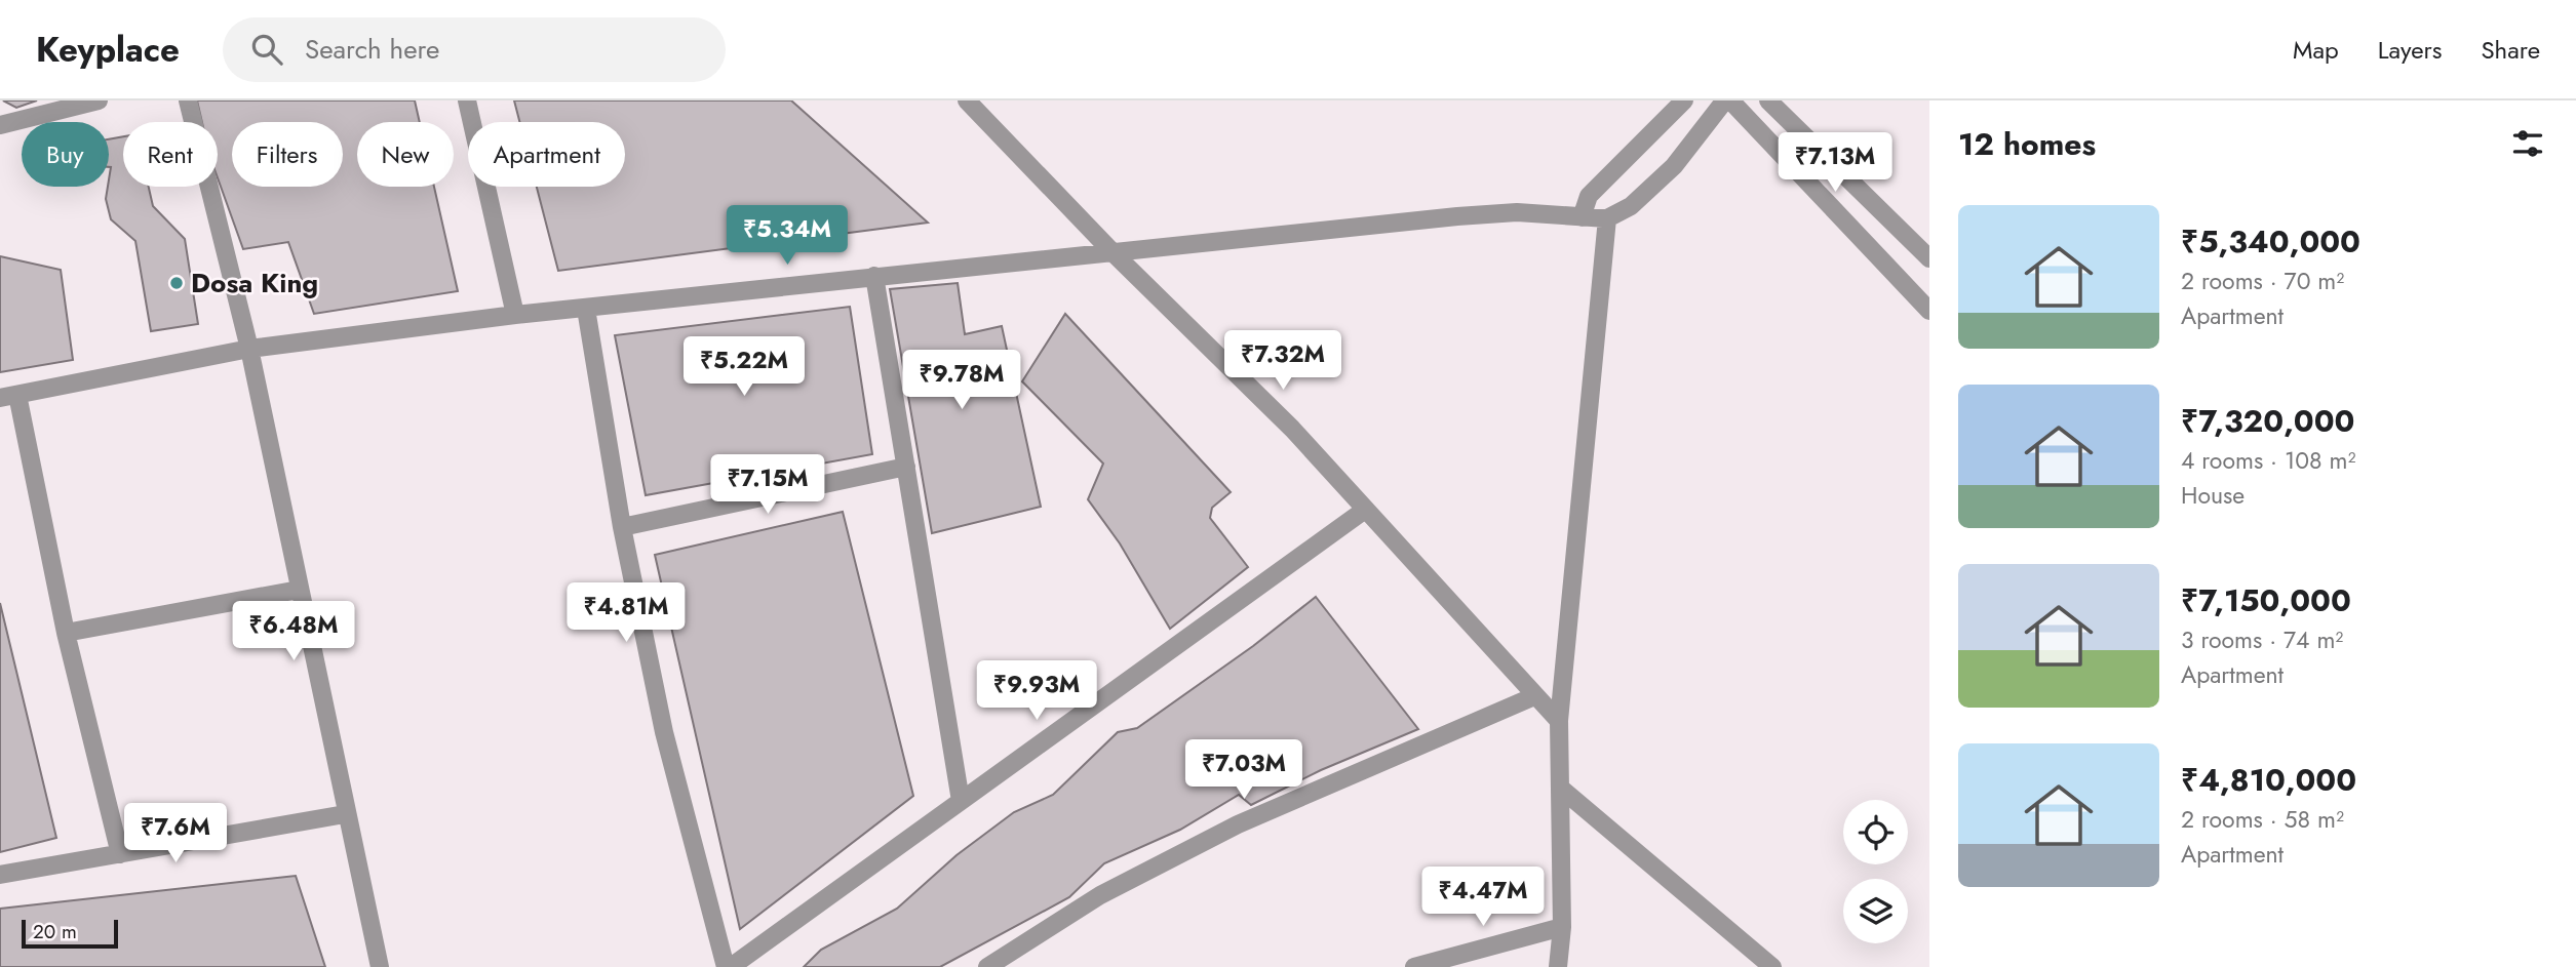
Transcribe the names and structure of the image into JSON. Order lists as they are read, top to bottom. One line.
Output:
{"places":["Dosa King"],"scale_bar":"20 m","page":{"header":"Keyplace","search":"Search here","nav":["Map","Layers","Share"],"heading":"12 homes","chip":["Buy","Rent","Filters","New","Apartment"],"price":["₹7.13M","₹5.34M","₹7.32M","₹5.22M","₹9.78M","₹7.15M","₹4.81M","₹6.48M","₹9.93M","₹7.03M","₹7.6M","₹4.47M"],"list":[{"name":"₹5,340,000","note":"2 rooms · 70 m² · Apartment"},{"name":"₹7,320,000","note":"4 rooms · 108 m² · House"},{"name":"₹7,150,000","note":"3 rooms · 74 m² · Apartment"},{"name":"₹4,810,000","note":"2 rooms · 58 m² · Apartment"}],"scale":"20 m"}}
